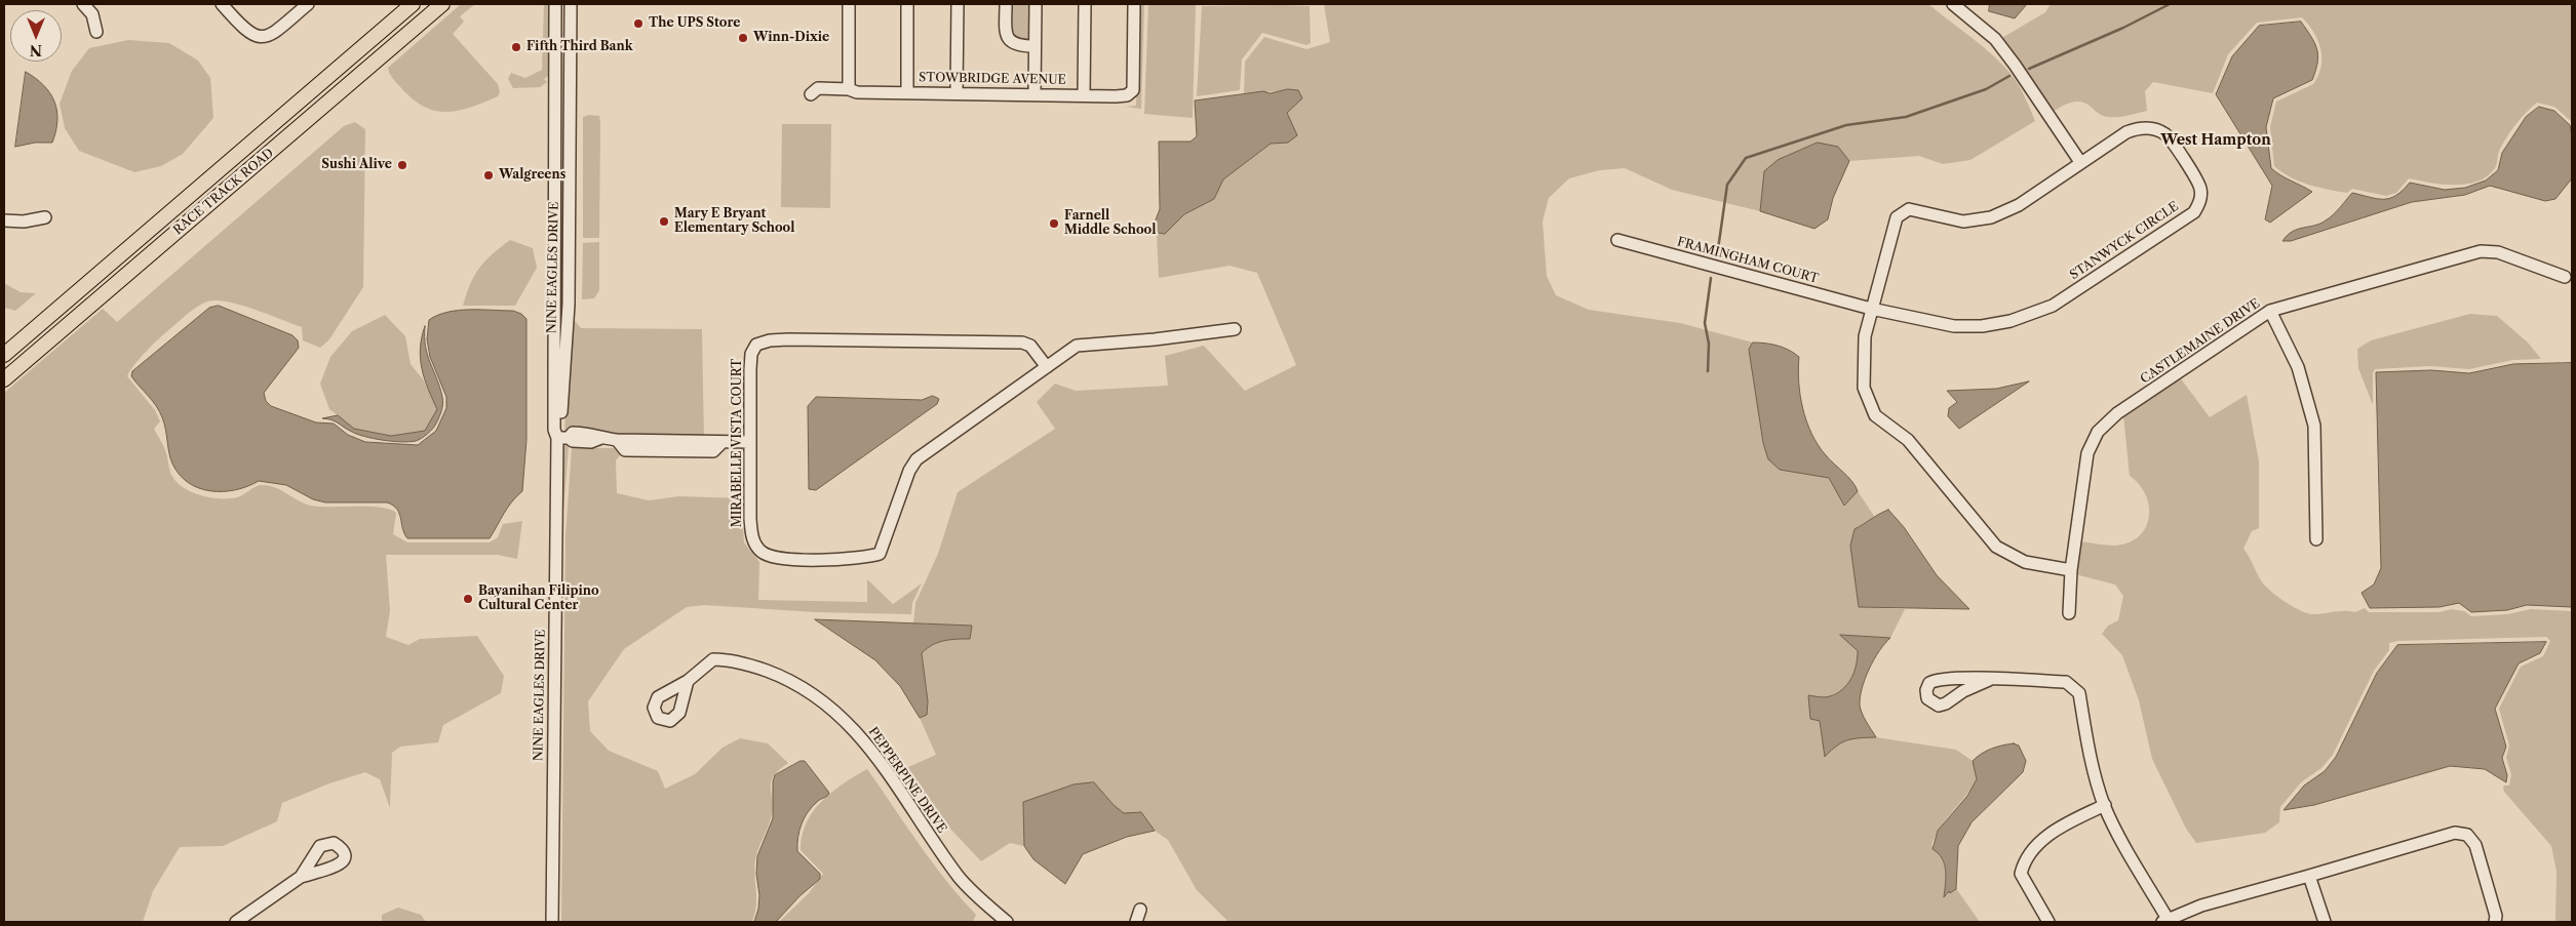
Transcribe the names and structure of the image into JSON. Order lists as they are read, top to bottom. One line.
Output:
{"streets":{"main road":["RACE TRACK ROAD"],"street":["STOWBRIDGE AVENUE","STANWYCK CIRCLE","FRAMINGHAM COURT","NINE EAGLES DRIVE","CASTLEMAINE DRIVE","MIRABELLE VISTA COURT","PEPPERPINE DRIVE"]},"crossings":[["STANWYCK CIRCLE","FRAMINGHAM COURT"],["STANWYCK CIRCLE","CASTLEMAINE DRIVE"]],"districts":["West Hampton"],"places":["The UPS Store","Winn-Dixie","Fifth Third Bank","Sushi Alive","Walgreens","Mary E Bryant Elementary School","Farnell Middle School","Bayanihan Filipino Cultural Center"],"north":"bottom"}
